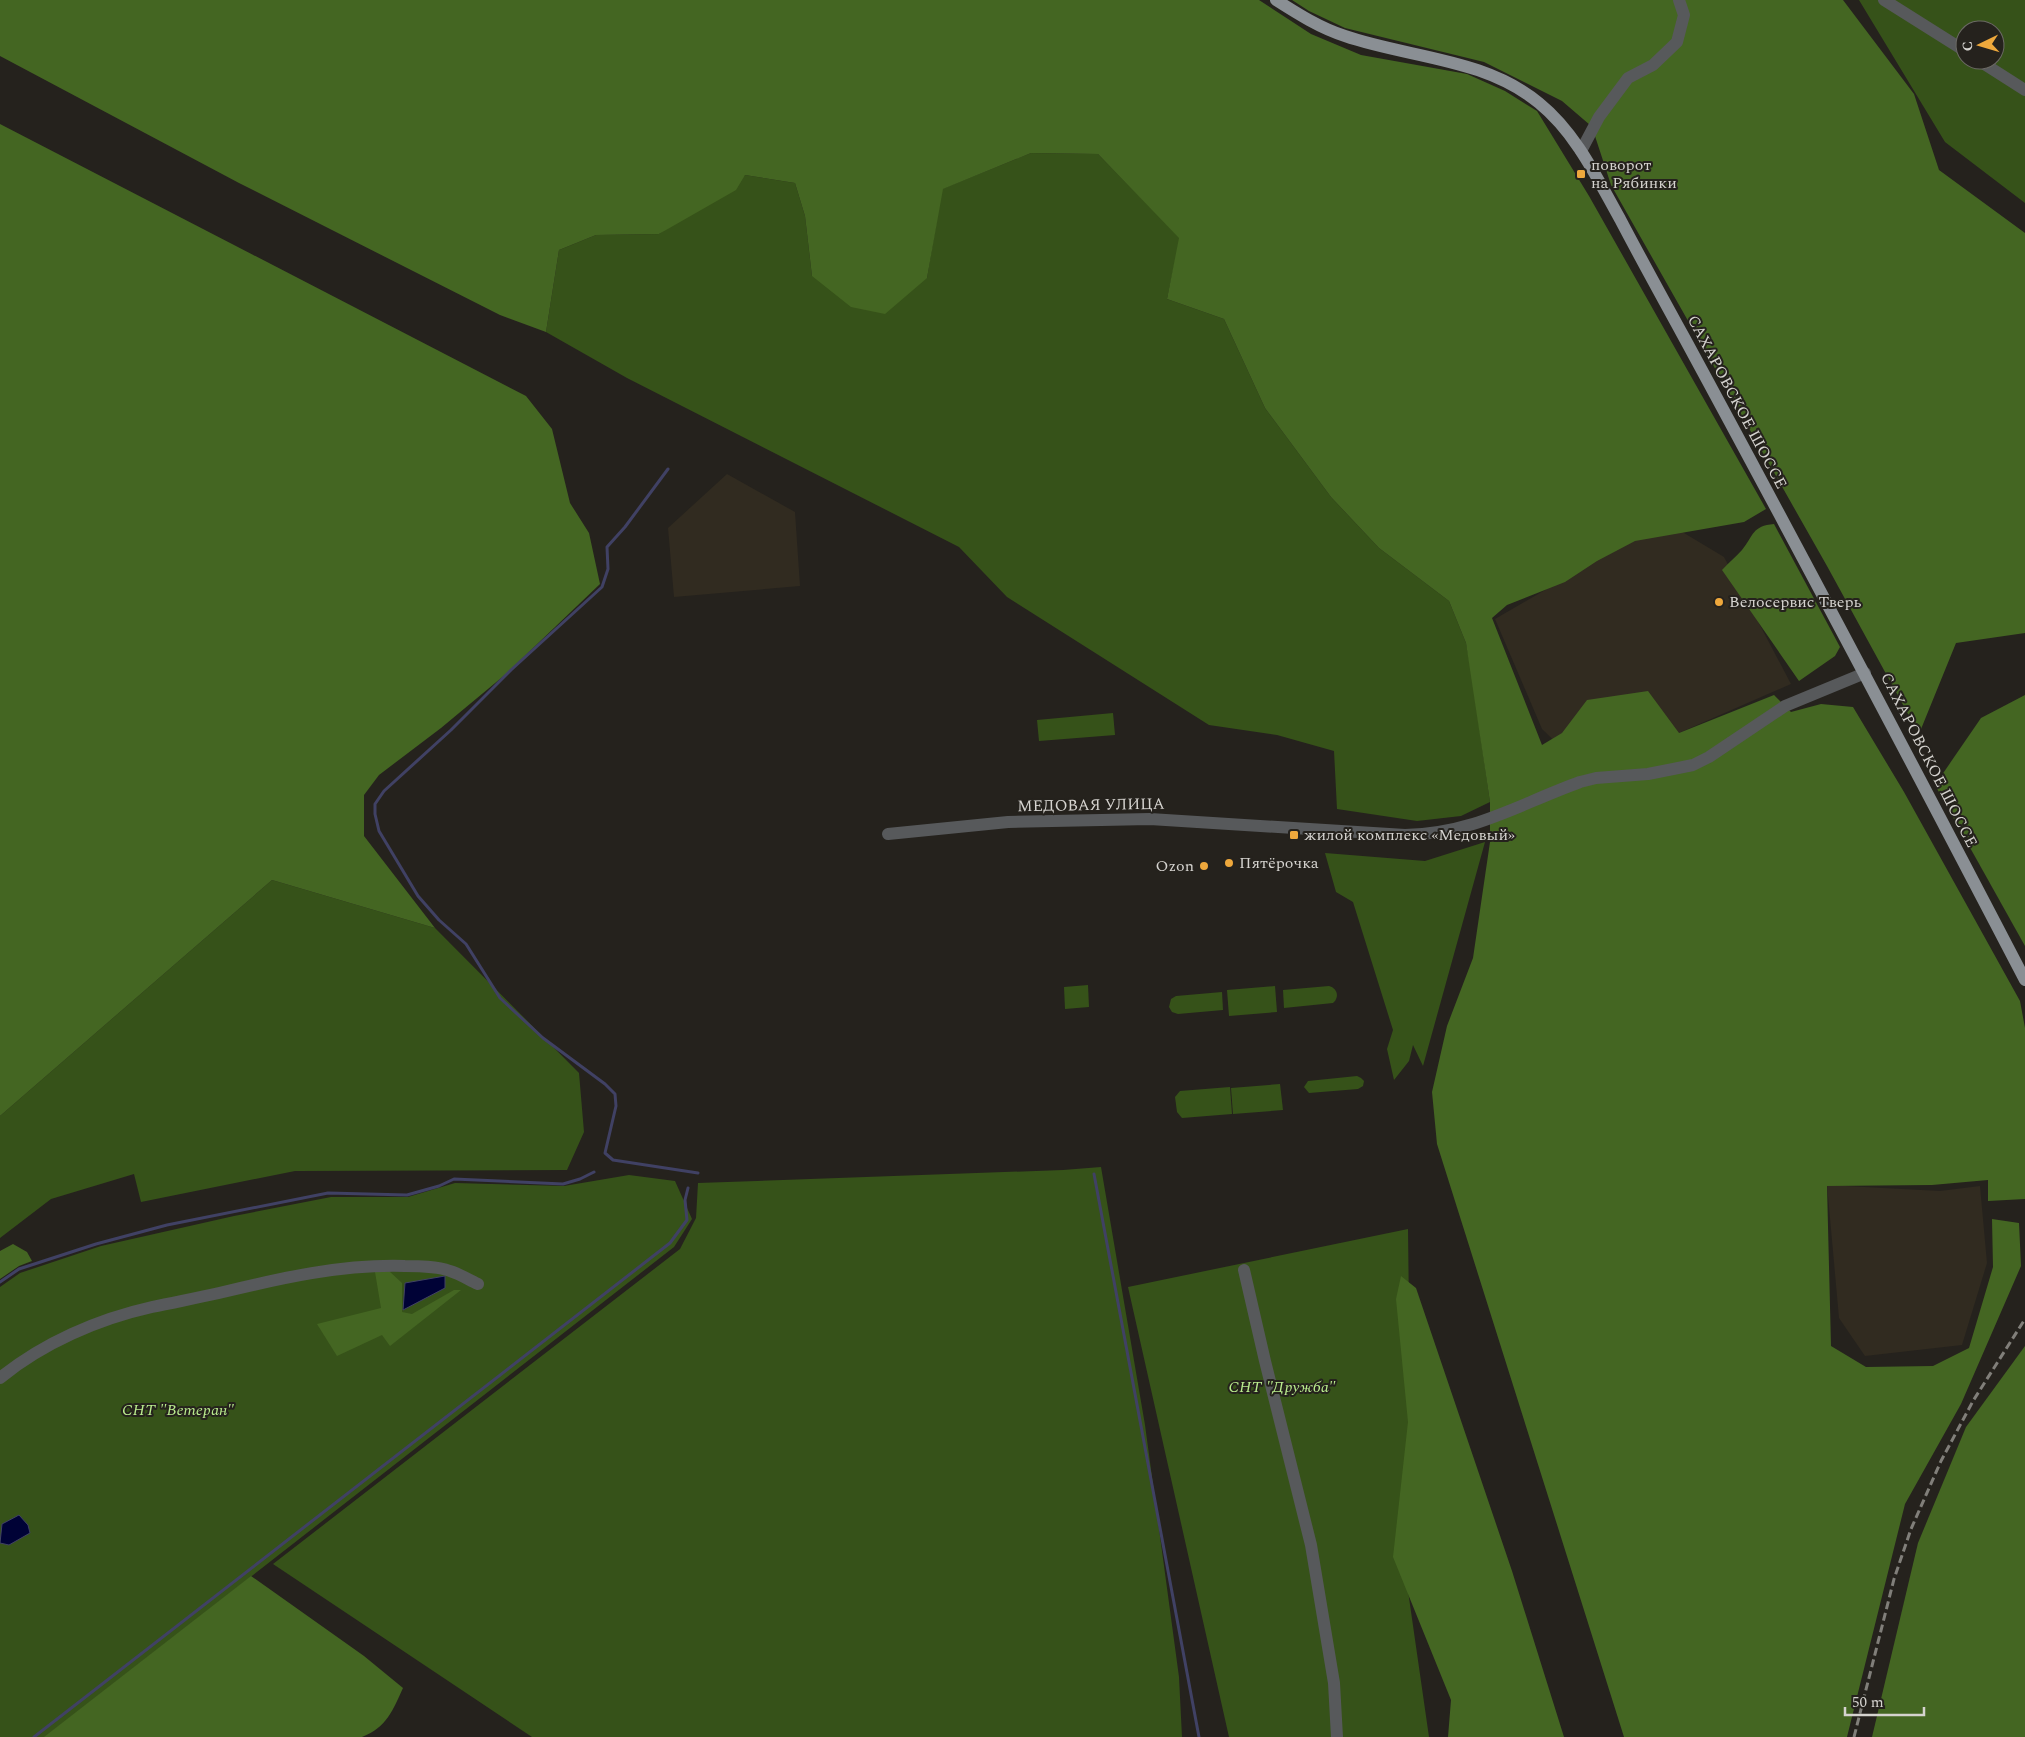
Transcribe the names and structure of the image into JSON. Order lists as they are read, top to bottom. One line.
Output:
{"streets":{"main road":["САХАРОВСКОЕ ШОССЕ"],"street":["МЕДОВАЯ УЛИЦА"]},"crossings":[["САХАРОВСКОЕ ШОССЕ","МЕДОВАЯ УЛИЦА"]],"parks":["СНТ \"Дружба\"","СНТ \"Ветеран\""],"places":{"transit":["поворот на Рябинки","жилой комплекс «Медовый»"],"other":["Велосервис Тверь","Пятёрочка","Ozon"]},"scale_bar":"50 m","north":"left"}
